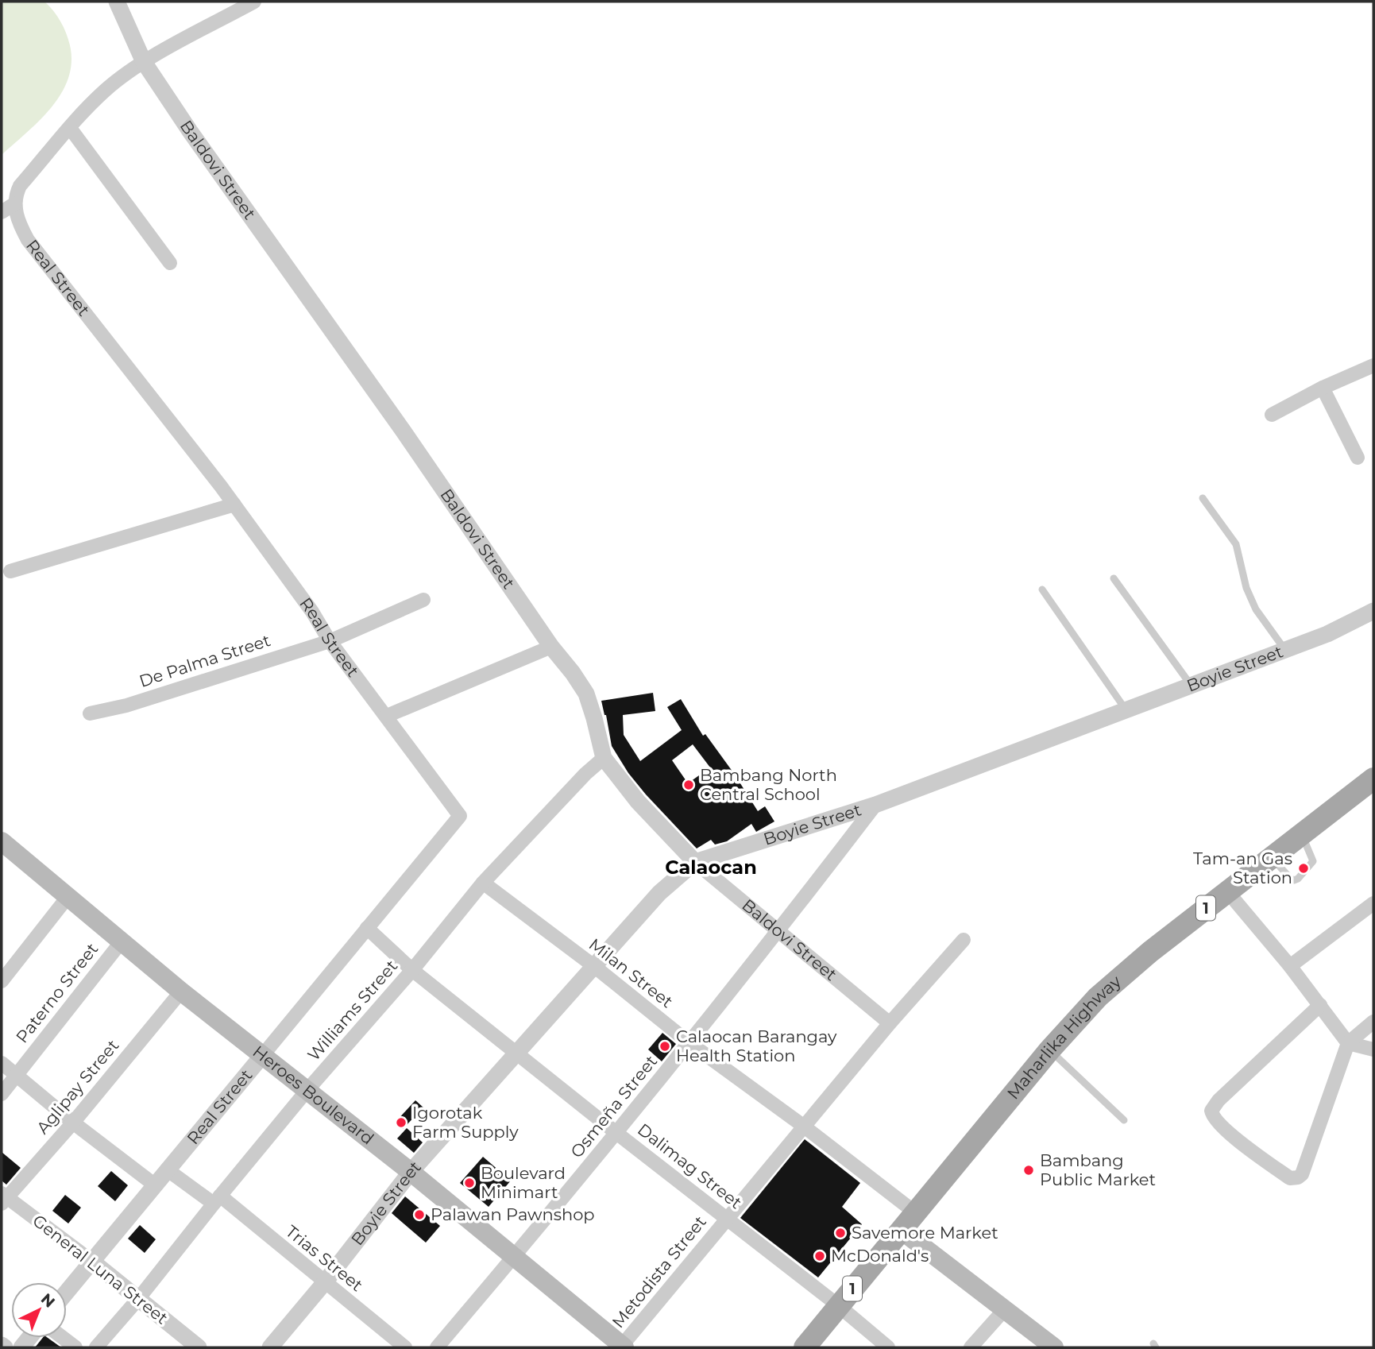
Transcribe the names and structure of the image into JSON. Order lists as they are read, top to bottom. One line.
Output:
{"streets":{"main road":["1","Maharlika Highway","Heroes Boulevard"],"street":["Baldovi Street","Real Street","De Palma Street","Boyie Street","Milan Street","Paterno Street","Williams Street","Aglipay Street","Osmeña Street","Dalimag Street","Trias Street","General Luna Street","Metodista Street"]},"crossings":[["Baldovi Street","Boyie Street"],["Baldovi Street","Williams Street"],["Baldovi Street","Osmeña Street"],["Baldovi Street","Metodista Street"],["Real Street","De Palma Street"],["Real Street","Heroes Boulevard"],["Real Street","Dalimag Street"],["Real Street","Trias Street"],["Real Street","General Luna Street"],["Boyie Street","Milan Street"],["Boyie Street","Heroes Boulevard"],["Boyie Street","Osmeña Street"],["Boyie Street","Dalimag Street"],["Boyie Street","Trias Street"],["Milan Street","Williams Street"],["Milan Street","Maharlika Highway"],["Milan Street","Osmeña Street"],["Milan Street","Metodista Street"],["Paterno Street","Heroes Boulevard"],["Williams Street","Heroes Boulevard"],["Williams Street","Dalimag Street"],["Williams Street","Trias Street"],["Williams Street","General Luna Street"],["Maharlika Highway","Dalimag Street"],["Aglipay Street","Heroes Boulevard"],["Aglipay Street","General Luna Street"],["Heroes Boulevard","Osmeña Street"],["Heroes Boulevard","Metodista Street"],["Osmeña Street","Dalimag Street"],["Dalimag Street","Metodista Street"]],"districts":["Calaocan"],"places":["Bambang North Central School","Tam-an Gas Station","Calaocan Barangay Health Station","Igorotak Farm Supply","Bambang Public Market","Boulevard Minimart","Palawan Pawnshop","Savemore Market","McDonald's"],"north":"top right"}
